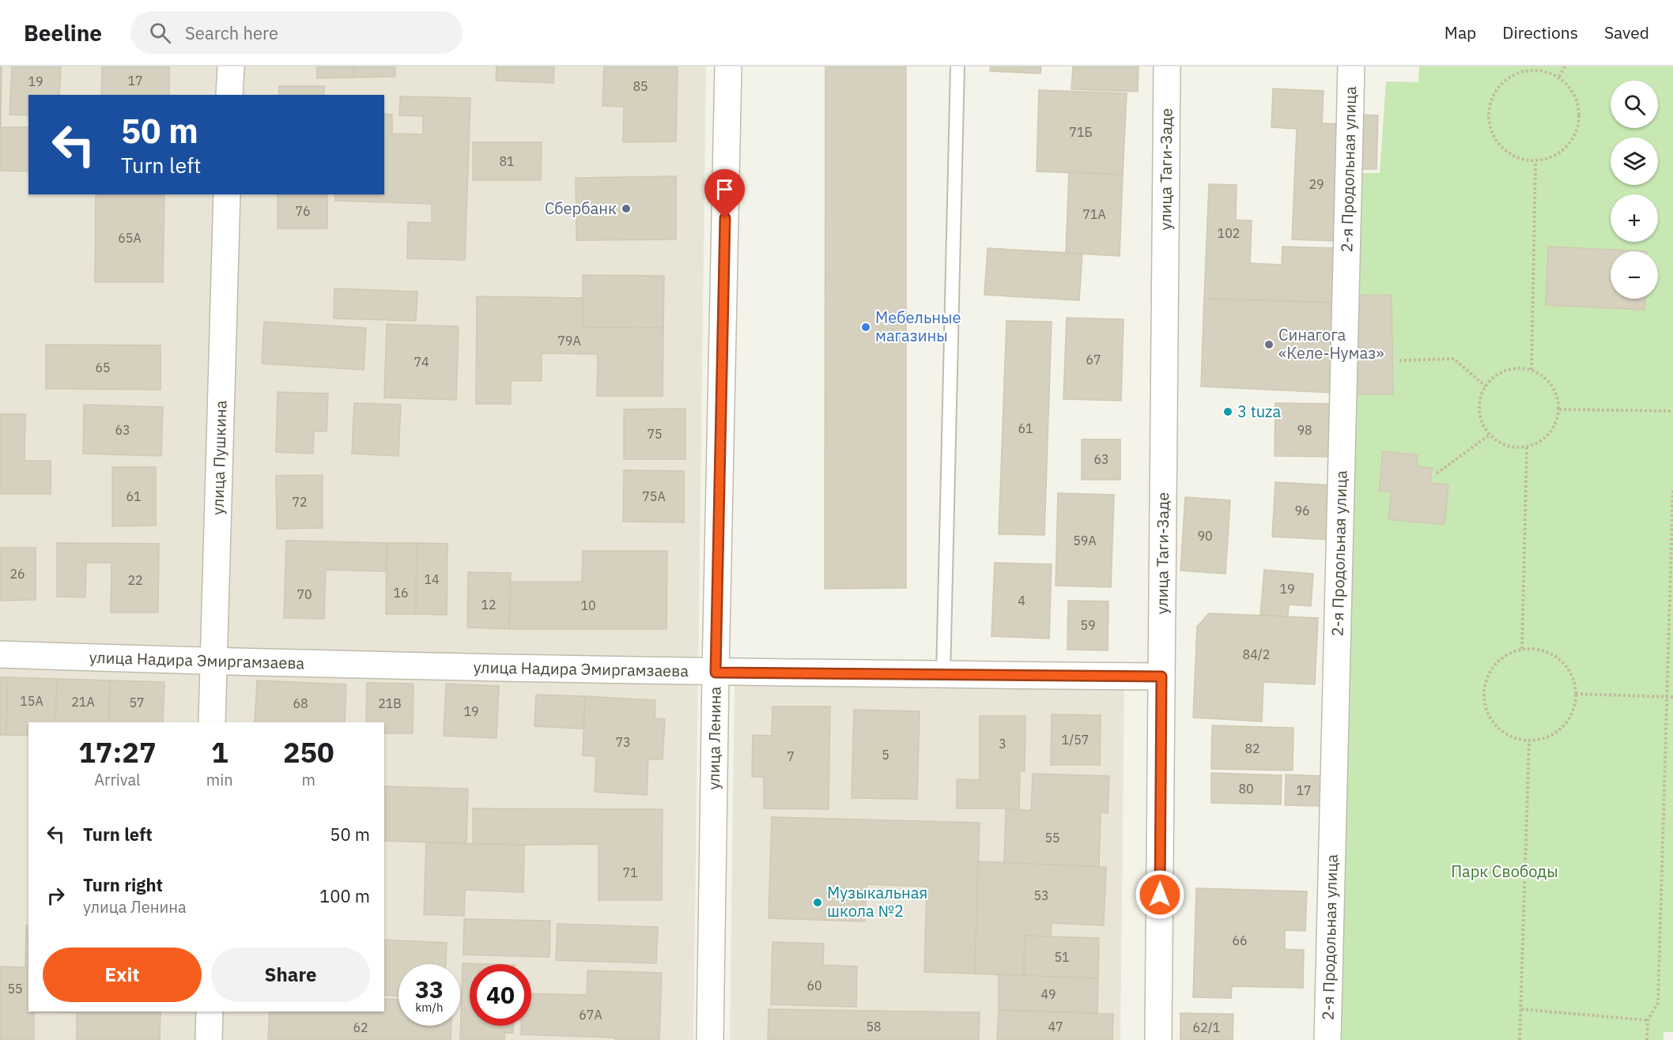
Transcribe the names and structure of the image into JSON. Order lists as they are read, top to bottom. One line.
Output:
{"streets":{"street":["улица Таги-Заде","2-я Продольная улица","улица Пушкина","улица Надира Эмиргамзаева","улица Ленина"]},"crossings":[["улица Таги-Заде","улица Надира Эмиргамзаева"],["улица Пушкина","улица Надира Эмиргамзаева"],["улица Надира Эмиргамзаева","улица Ленина"]],"parks":["Парк Свободы"],"places":["Сбербанк","Мебельные магазины","Синагога «Келе-Нумаз»","3 tuza","Музыкальная школа №2"],"house_numbers":["17","19","85","71Б","81","29","76","71А","102","65А","79А","67","74","65","61","63","98","75","63","61","75А","72","96","90","59А","26","14","22","19","16","70","4","12","10","59","84/2","15А","21А","57","68","21В","19","1/57","73","3","82","5","7","80","17","55","71","53","66","51","60","55","49","67А","58","47","62","62/1"],"page":{"header":"Beeline","search":"Search here","nav":["Map","Directions","Saved"],"map_buttons":["+","−"],"turn":["50 m","Turn left"],"eta":["17:27","Arrival","1","min","250","m"],"list":[{"name":"Turn left","value":"50 m"},{"name":"Turn right","note":"улица Ленина","value":"100 m"}],"buttons":["Exit","Share"],"speed":"33 km/h","limit":"40"}}
